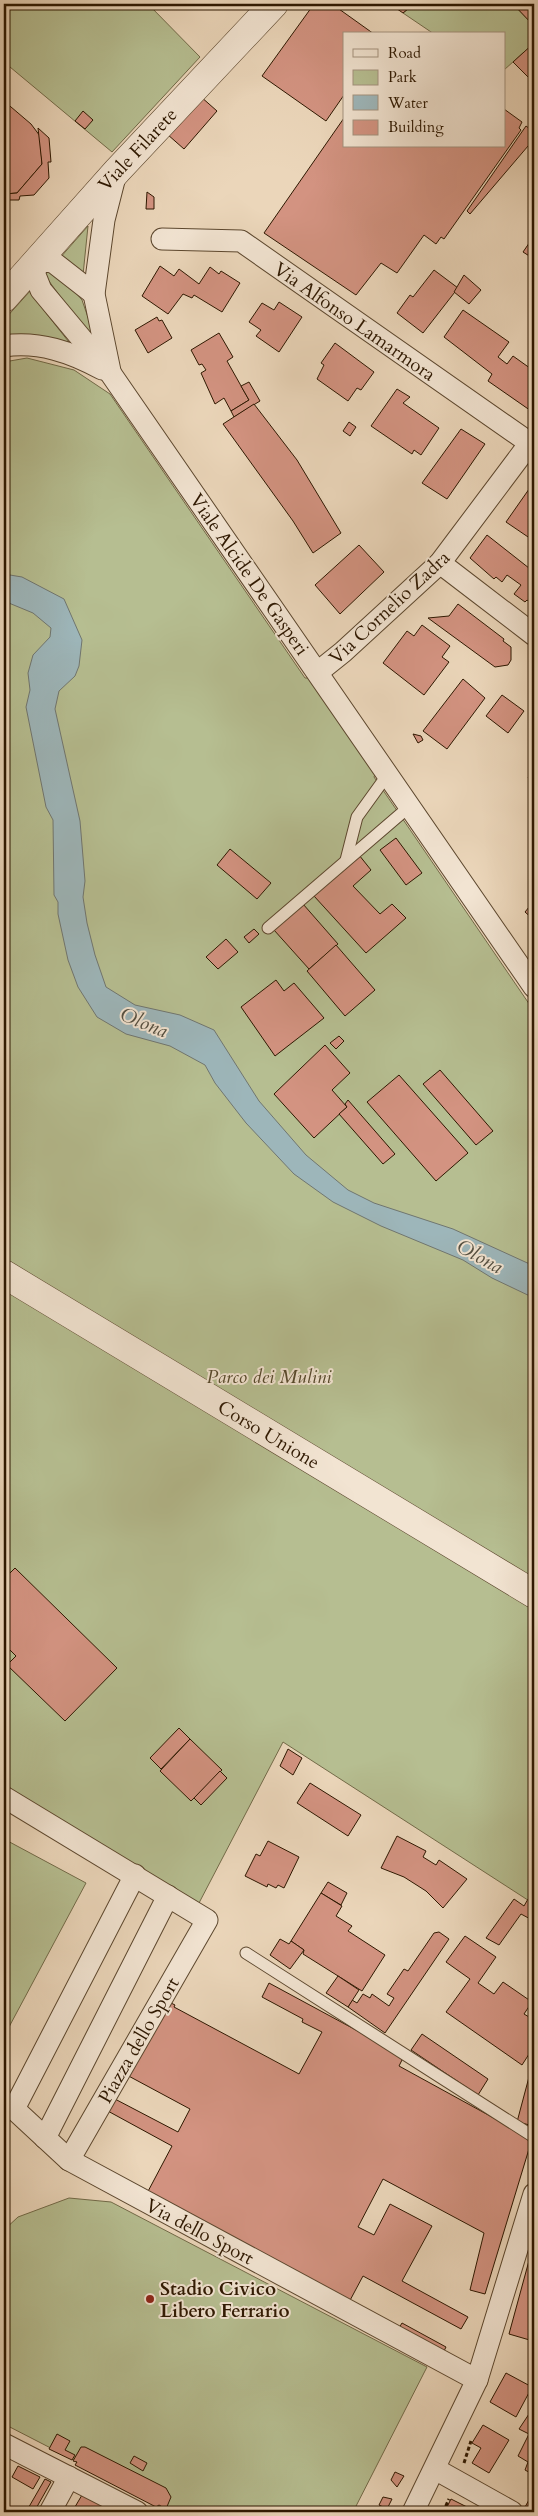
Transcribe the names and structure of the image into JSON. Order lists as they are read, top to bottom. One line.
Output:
{"streets":{"street":["Viale Filarete","Via Alfonso Lamarmora","Viale Alcide De Gasperi","Via Cornelio Zadra","Corso Unione","Piazza dello Sport","Via dello Sport"]},"crossings":[["Viale Filarete","Viale Alcide De Gasperi"],["Via Alfonso Lamarmora","Via Cornelio Zadra"],["Viale Alcide De Gasperi","Via Cornelio Zadra"],["Piazza dello Sport","Via dello Sport"]],"water":["Olona"],"parks":["Parco dei Mulini"],"places":["Stadio Civico Libero Ferrario"],"legend":["Road","Park","Water","Building"]}
